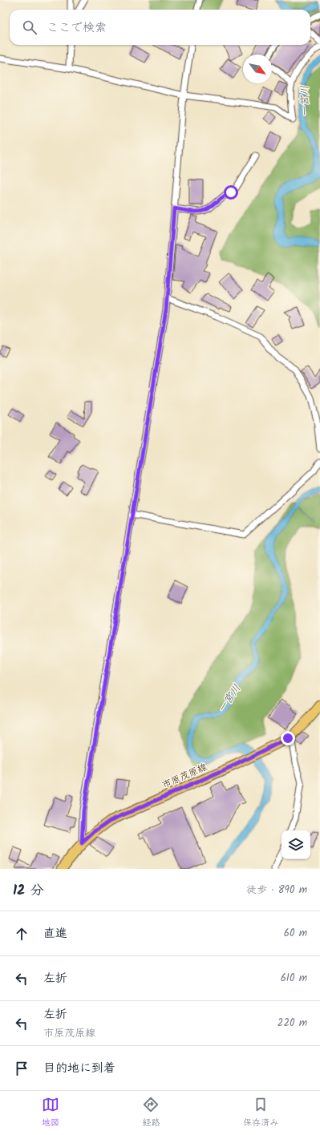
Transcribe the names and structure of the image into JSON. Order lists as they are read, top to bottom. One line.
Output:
{"streets":{"main road":["市原茂原線"]},"water":["一宮川"],"north":"bottom right","page":{"search":"ここで検索","heading":["12 分","徒歩 · 890 m"],"list":[["直進","60 m"],["左折","610 m"],["左折","市原茂原線","220 m"],"目的地に到着"],"nav":["地図","経路","保存済み"]}}
